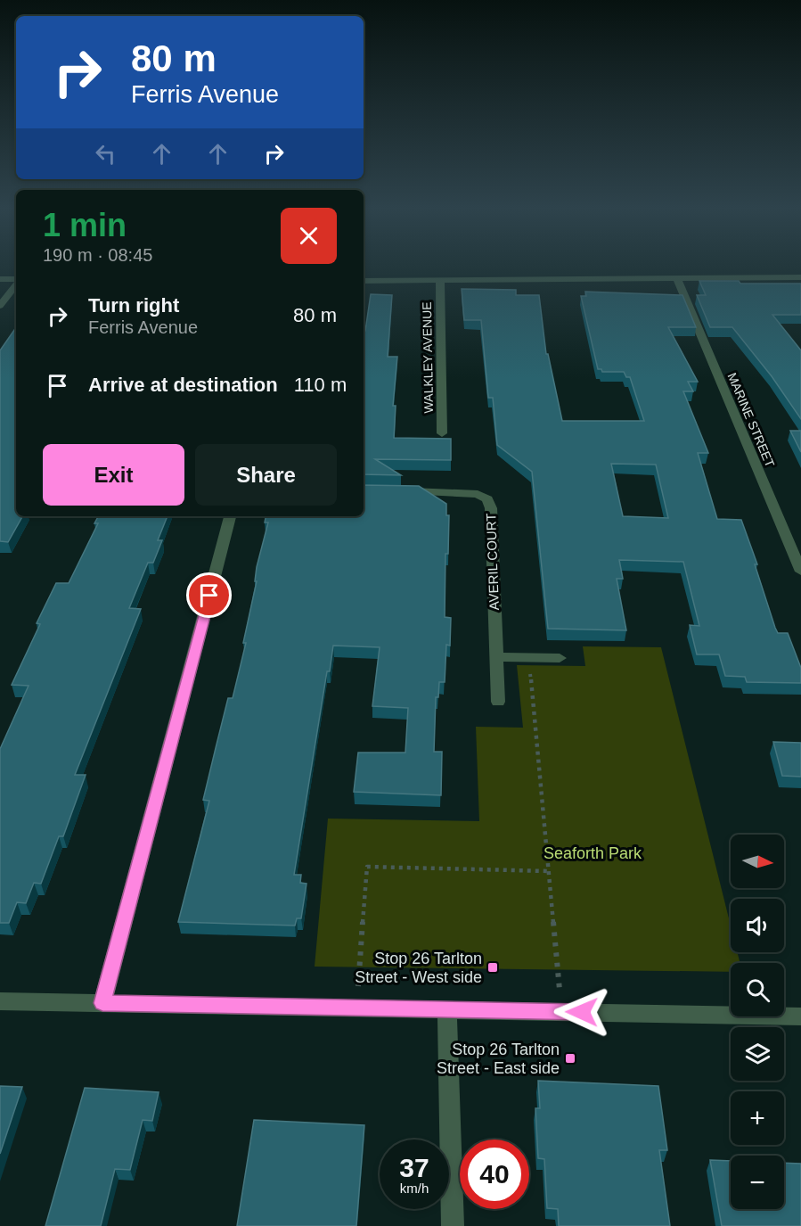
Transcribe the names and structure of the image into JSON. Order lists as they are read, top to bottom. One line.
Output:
{"streets":{"street":["WALKLEY AVENUE","MARINE STREET","AVERIL COURT"]},"parks":["Seaforth Park"],"places":{"transit":["Stop 26 Tarlton Street - West side","Stop 26 Tarlton Street - East side"]},"north":"right","page":{"turn":["80 m","Ferris Avenue"],"heading":["1 min","190 m · 08:45"],"list":[{"name":"Turn right","note":"Ferris Avenue","value":"80 m"},{"name":"Arrive at destination","value":"110 m"}],"buttons":["Exit","Share"],"map_buttons":["+","−"],"speed":"37 km/h","limit":"40"}}
